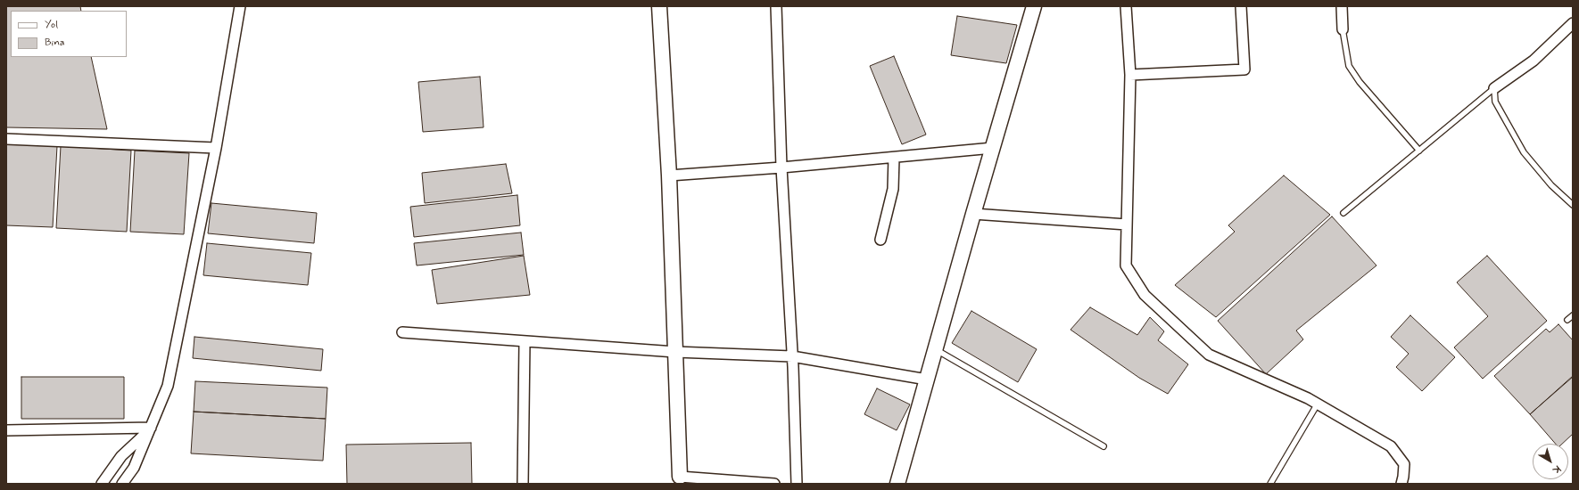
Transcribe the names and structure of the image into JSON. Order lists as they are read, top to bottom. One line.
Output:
{"legend":["Yol","Bina"],"north":"bottom right"}
